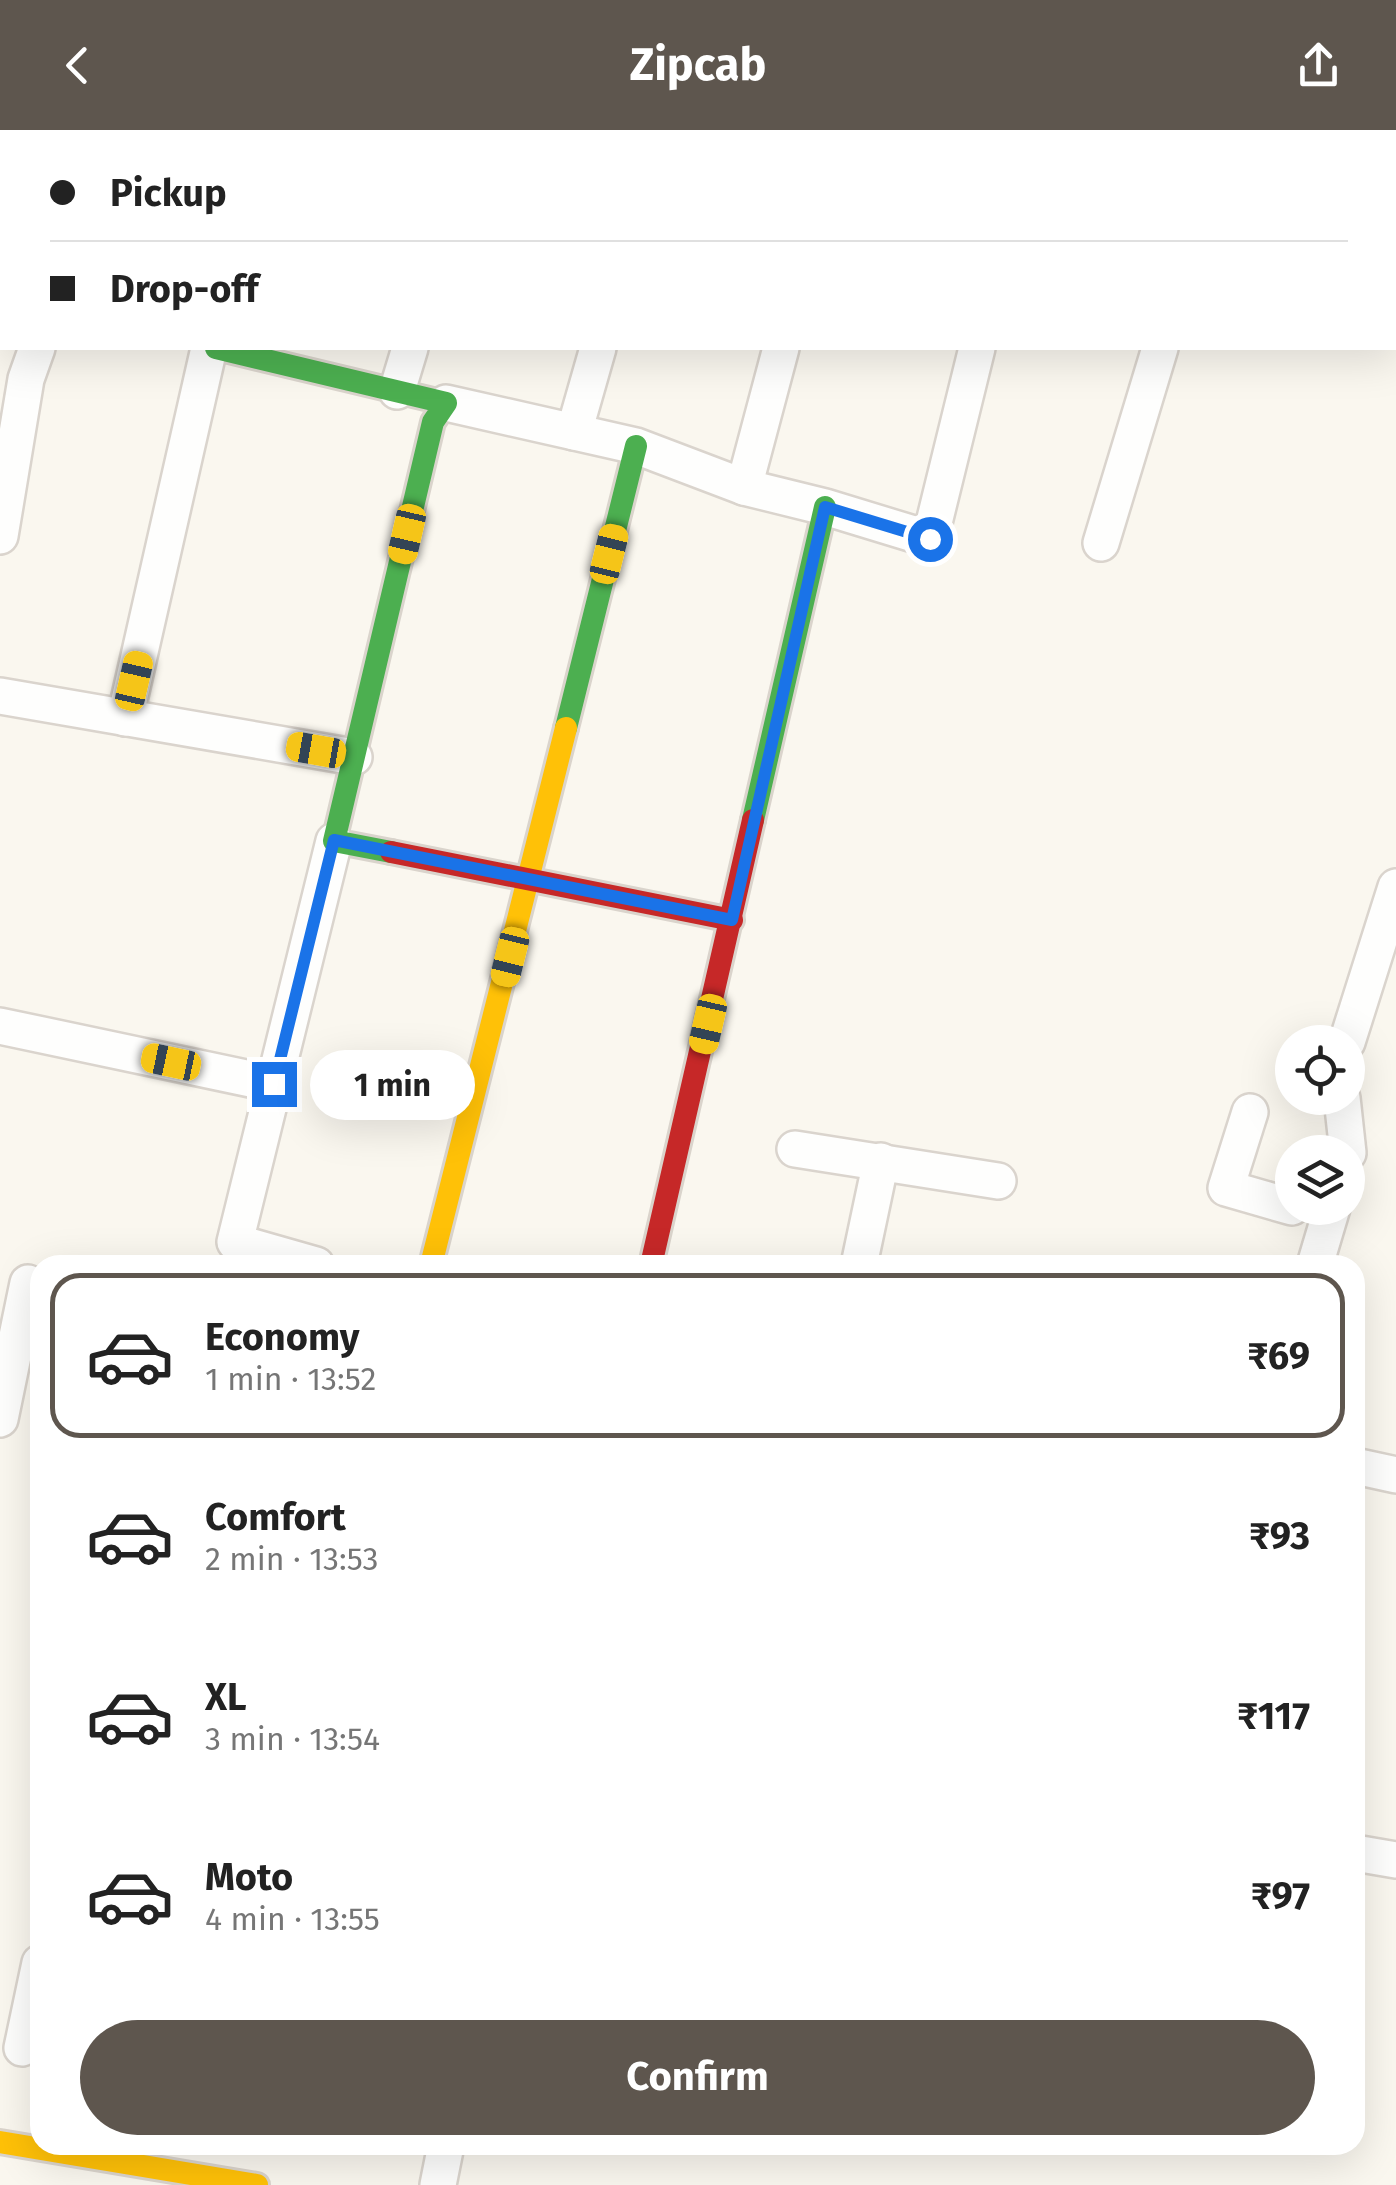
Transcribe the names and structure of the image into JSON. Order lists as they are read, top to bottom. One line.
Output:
{"page":{"header":"Zipcab","banner":["Pickup","Drop-off"],"bubble":"1 min","list":[{"name":"Economy","note":"1 min · 13:52","value":"₹69"},{"name":"Comfort","note":"2 min · 13:53","value":"₹93"},{"name":"XL","note":"3 min · 13:54","value":"₹117"},{"name":"Moto","note":"4 min · 13:55","value":"₹97"}],"buttons":"Confirm"}}
